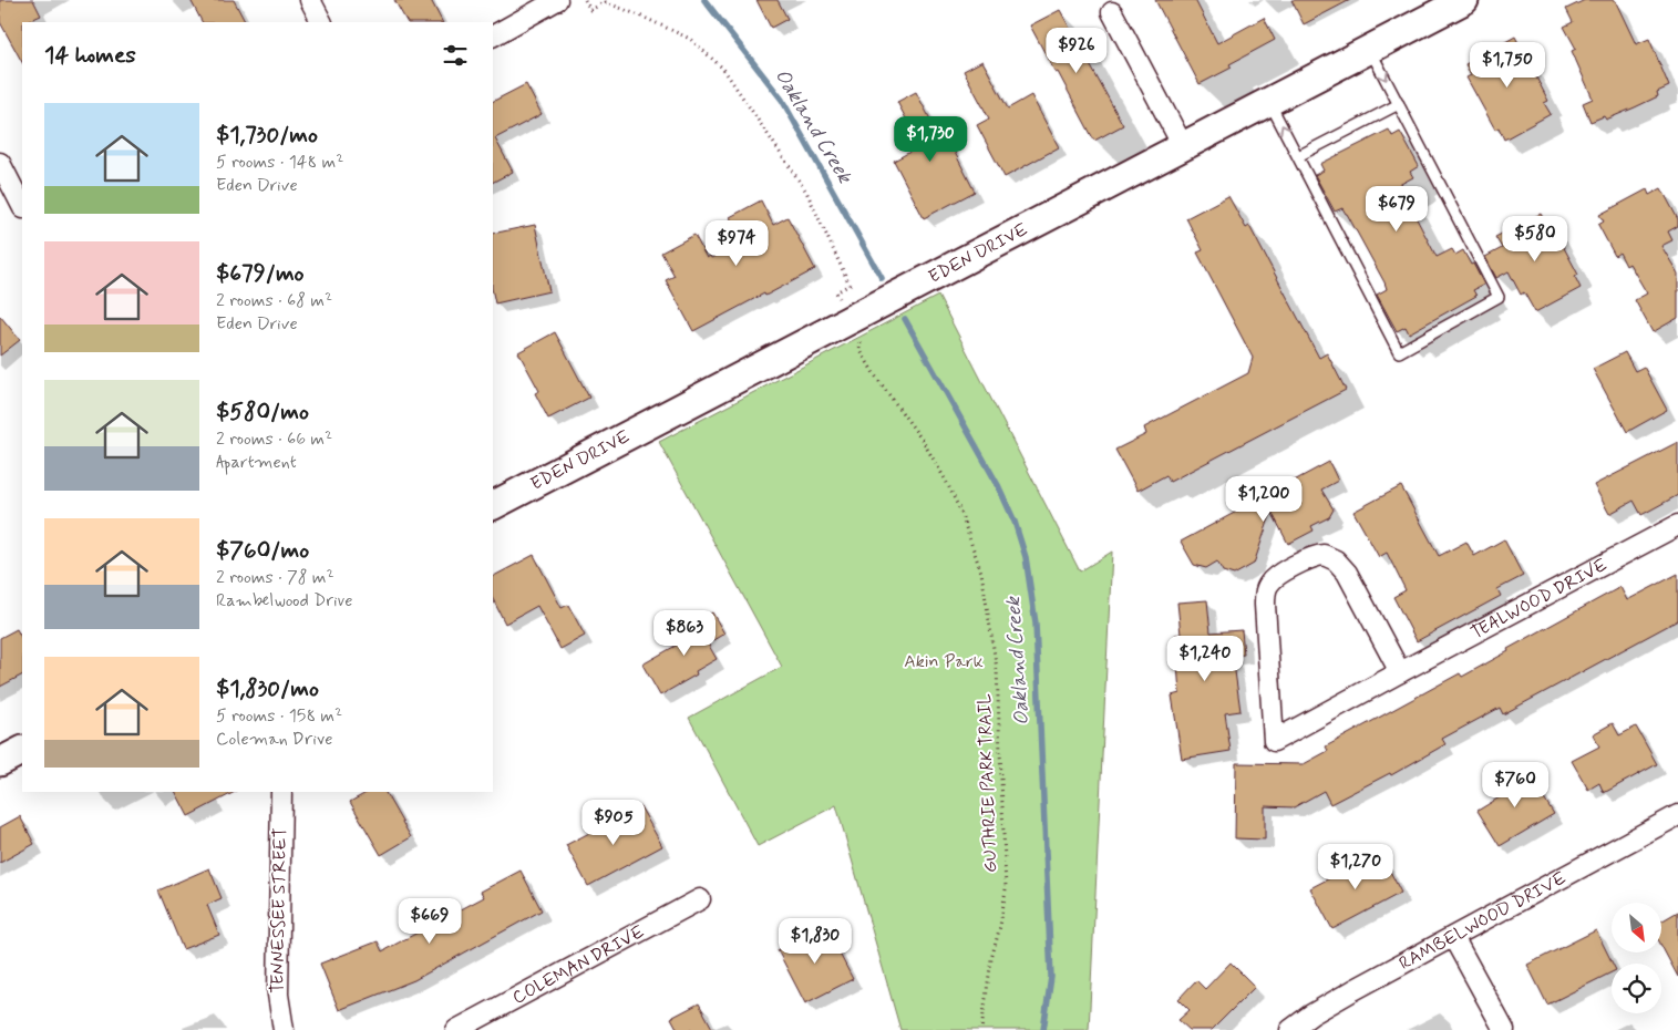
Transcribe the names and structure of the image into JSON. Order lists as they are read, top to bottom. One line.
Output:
{"streets":{"street":["EDEN DRIVE","TEALWOOD DRIVE","TENNESSEE STREET","RAMBELWOOD DRIVE","COLEMAN DRIVE"],"path":["GUTHRIE PARK TRAIL"]},"water":["Oakland Creek"],"parks":["Akin Park"],"north":"bottom right","page":{"heading":"14 homes","price":["$926","$1,750","$1,730","$679","$580","$974","$1,200","$863","$1,240","$760","$905","$1,270","$669","$1,830"],"list":[{"name":"$1,730/mo","note":"5 rooms · 148 m² · Eden Drive"},{"name":"$679/mo","note":"2 rooms · 68 m² · Eden Drive"},{"name":"$580/mo","note":"2 rooms · 66 m² · Apartment"},{"name":"$760/mo","note":"2 rooms · 78 m² · Rambelwood Drive"},{"name":"$1,830/mo","note":"5 rooms · 158 m² · Coleman Drive"}]}}
